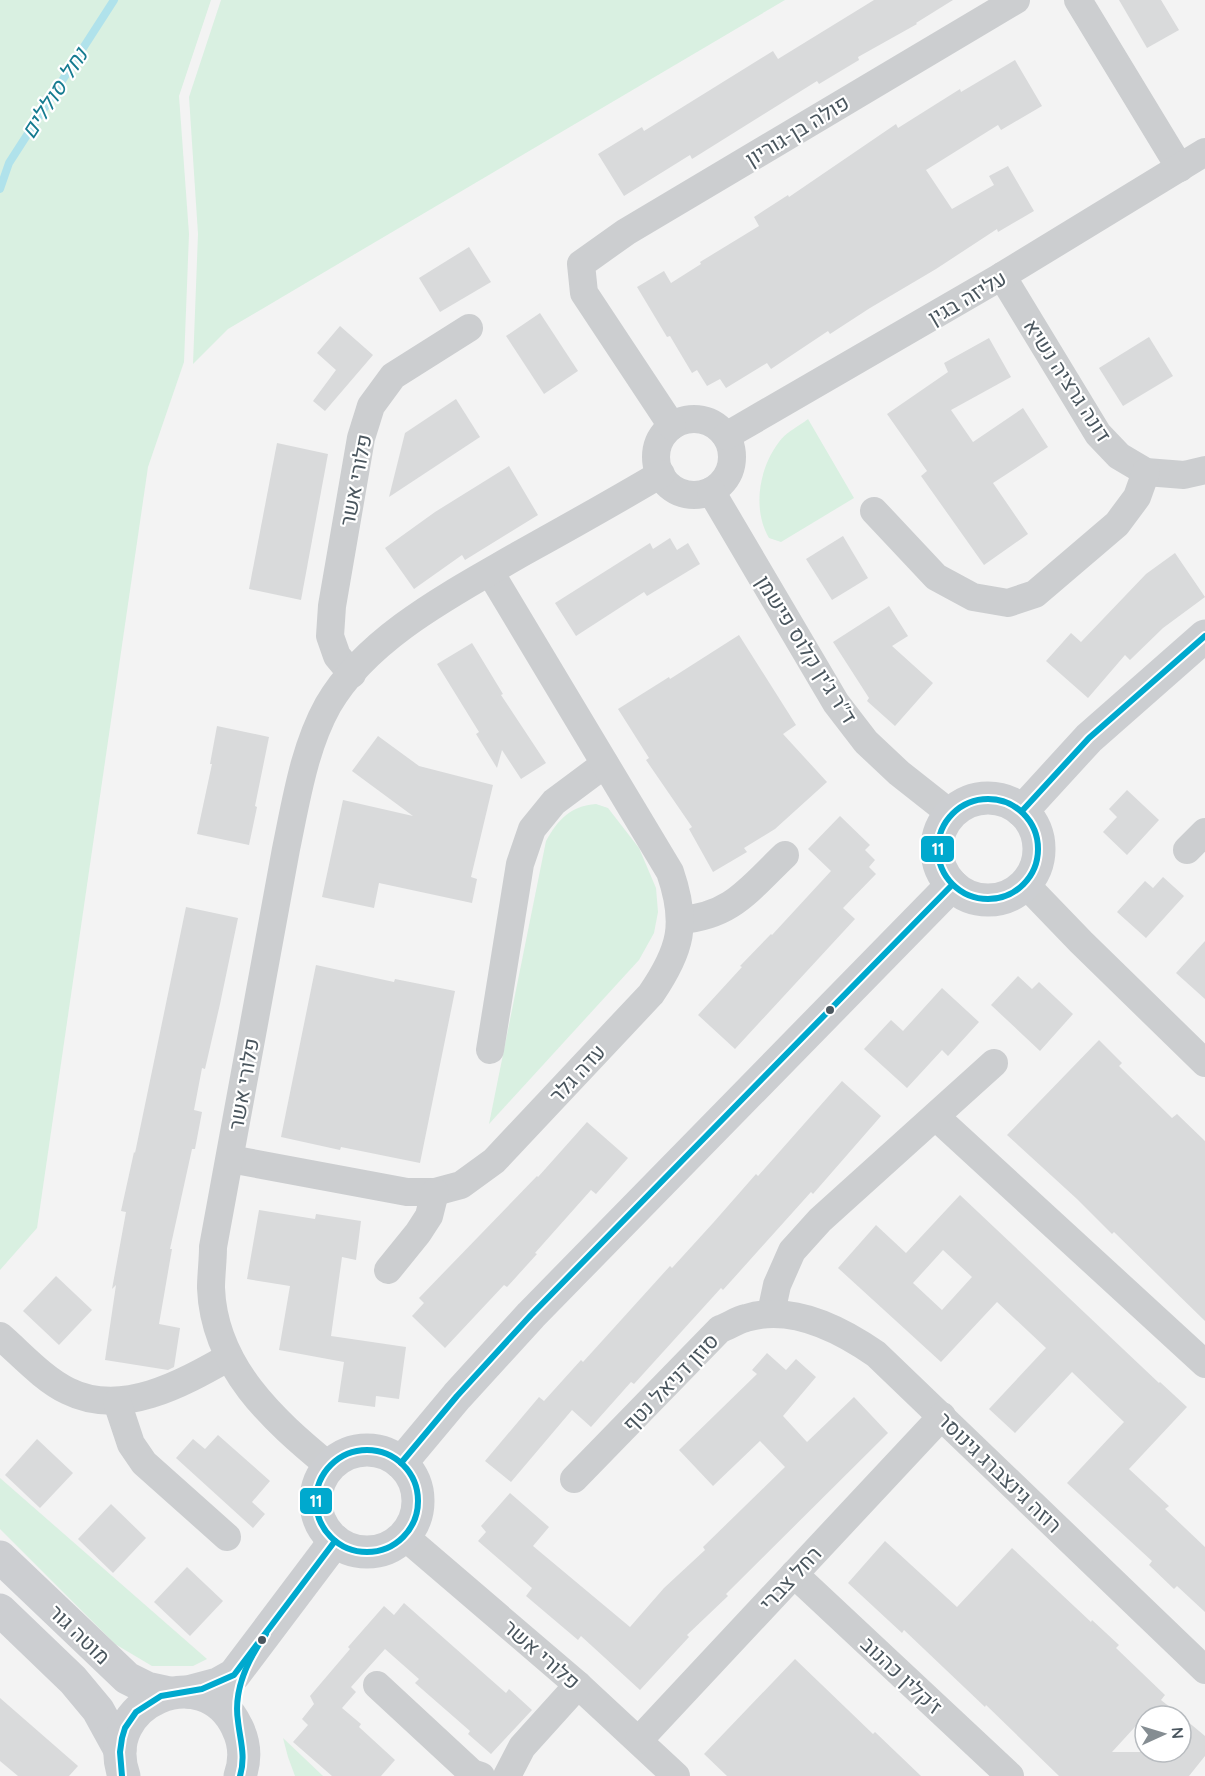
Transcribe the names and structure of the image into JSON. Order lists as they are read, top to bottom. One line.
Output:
{"streets":{"street":["פולה בן-גוריון","עליזה בגין","דונה גרציה נשיא","פלורי אשר","ד\"ר ג'ין קלוס פישמן","עדה גלר","סוזן דניאל נטף","רוזה גינצברג גינוסר","רחל צברי","מוטה גור","ז'קלין כהנוב"]},"crossings":[["פולה בן-גוריון","עליזה בגין"],["פולה בן-גוריון","פלורי אשר"],["פולה בן-גוריון","ד\"ר ג'ין קלוס פישמן"],["עליזה בגין","דונה גרציה נשיא"],["עליזה בגין","פלורי אשר"],["עליזה בגין","ד\"ר ג'ין קלוס פישמן"],["פלורי אשר","ד\"ר ג'ין קלוס פישמן"],["פלורי אשר","עדה גלר"],["פלורי אשר","רחל צברי"],["סוזן דניאל נטף","רוזה גינצברג גינוסר"],["רוזה גינצברג גינוסר","רחל צברי"],["רחל צברי","ז'קלין כהנוב"]],"water":["נחל סוללים"],"lines":["transit line 11"],"north":"right"}
